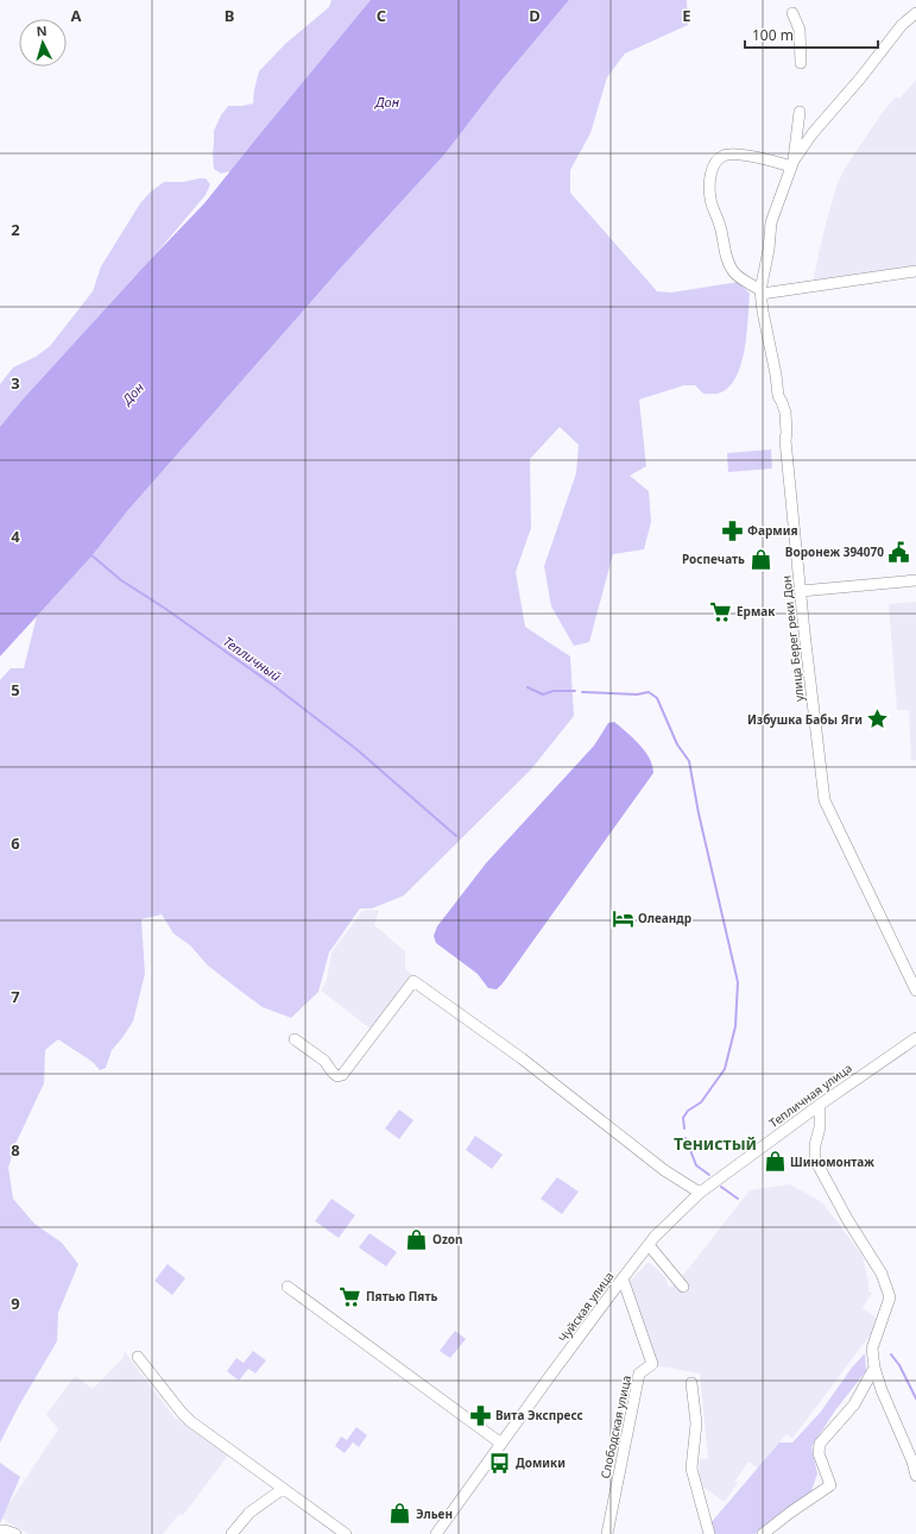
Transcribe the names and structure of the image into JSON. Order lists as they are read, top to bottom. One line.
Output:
{"streets":{"street":["улица Берег реки Дон","Тепличная улица","Чуйская улица","Слободская улица"]},"crossings":[["Тепличная улица","Чуйская улица"],["Чуйская улица","Слободская улица"]],"districts":["Тенистый"],"water":["Дон","Тепличный"],"places":{"pharmacy":["Фармия","Вита Экспресс"],"public building":["Воронеж 394070"],"shop":["Роспечать","Шиномонтаж","Ozon","Эльен"],"supermarket":["Ермак","Пятью Пять"],"place":["Избушка Бабы Яги"],"hotel":["Олеандр"],"bus stop":["Домики"]},"scale_bar":"100 m","north":"top","grid":{"columns":["A","B","C","D","E"],"rows":["2","3","4","5","6","7","8","9"]}}
